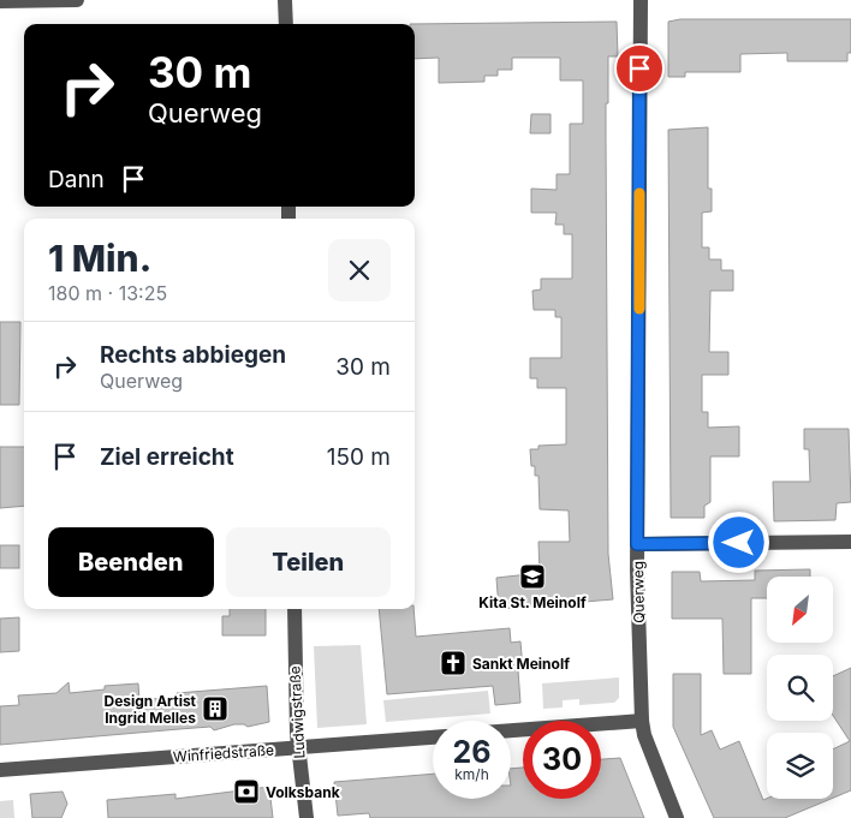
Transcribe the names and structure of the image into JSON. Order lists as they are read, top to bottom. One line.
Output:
{"streets":{"street":["Querweg","Ludwigstraße","Winfriedstraße"]},"crossings":[["Ludwigstraße","Winfriedstraße"]],"places":{"school or university":["Kita St. Meinolf"],"church":["Sankt Meinolf"],"building":["Design Artist Ingrid Melles"],"bank":["Volksbank"]},"north":"bottom left","page":{"turn":["30 m","Querweg"],"then":"Dann","heading":["1 Min.","180 m · 13:25"],"list":[{"name":"Rechts abbiegen","note":"Querweg","value":"30 m"},{"name":"Ziel erreicht","value":"150 m"}],"buttons":["Beenden","Teilen"],"speed":"26 km/h","limit":"30"}}
